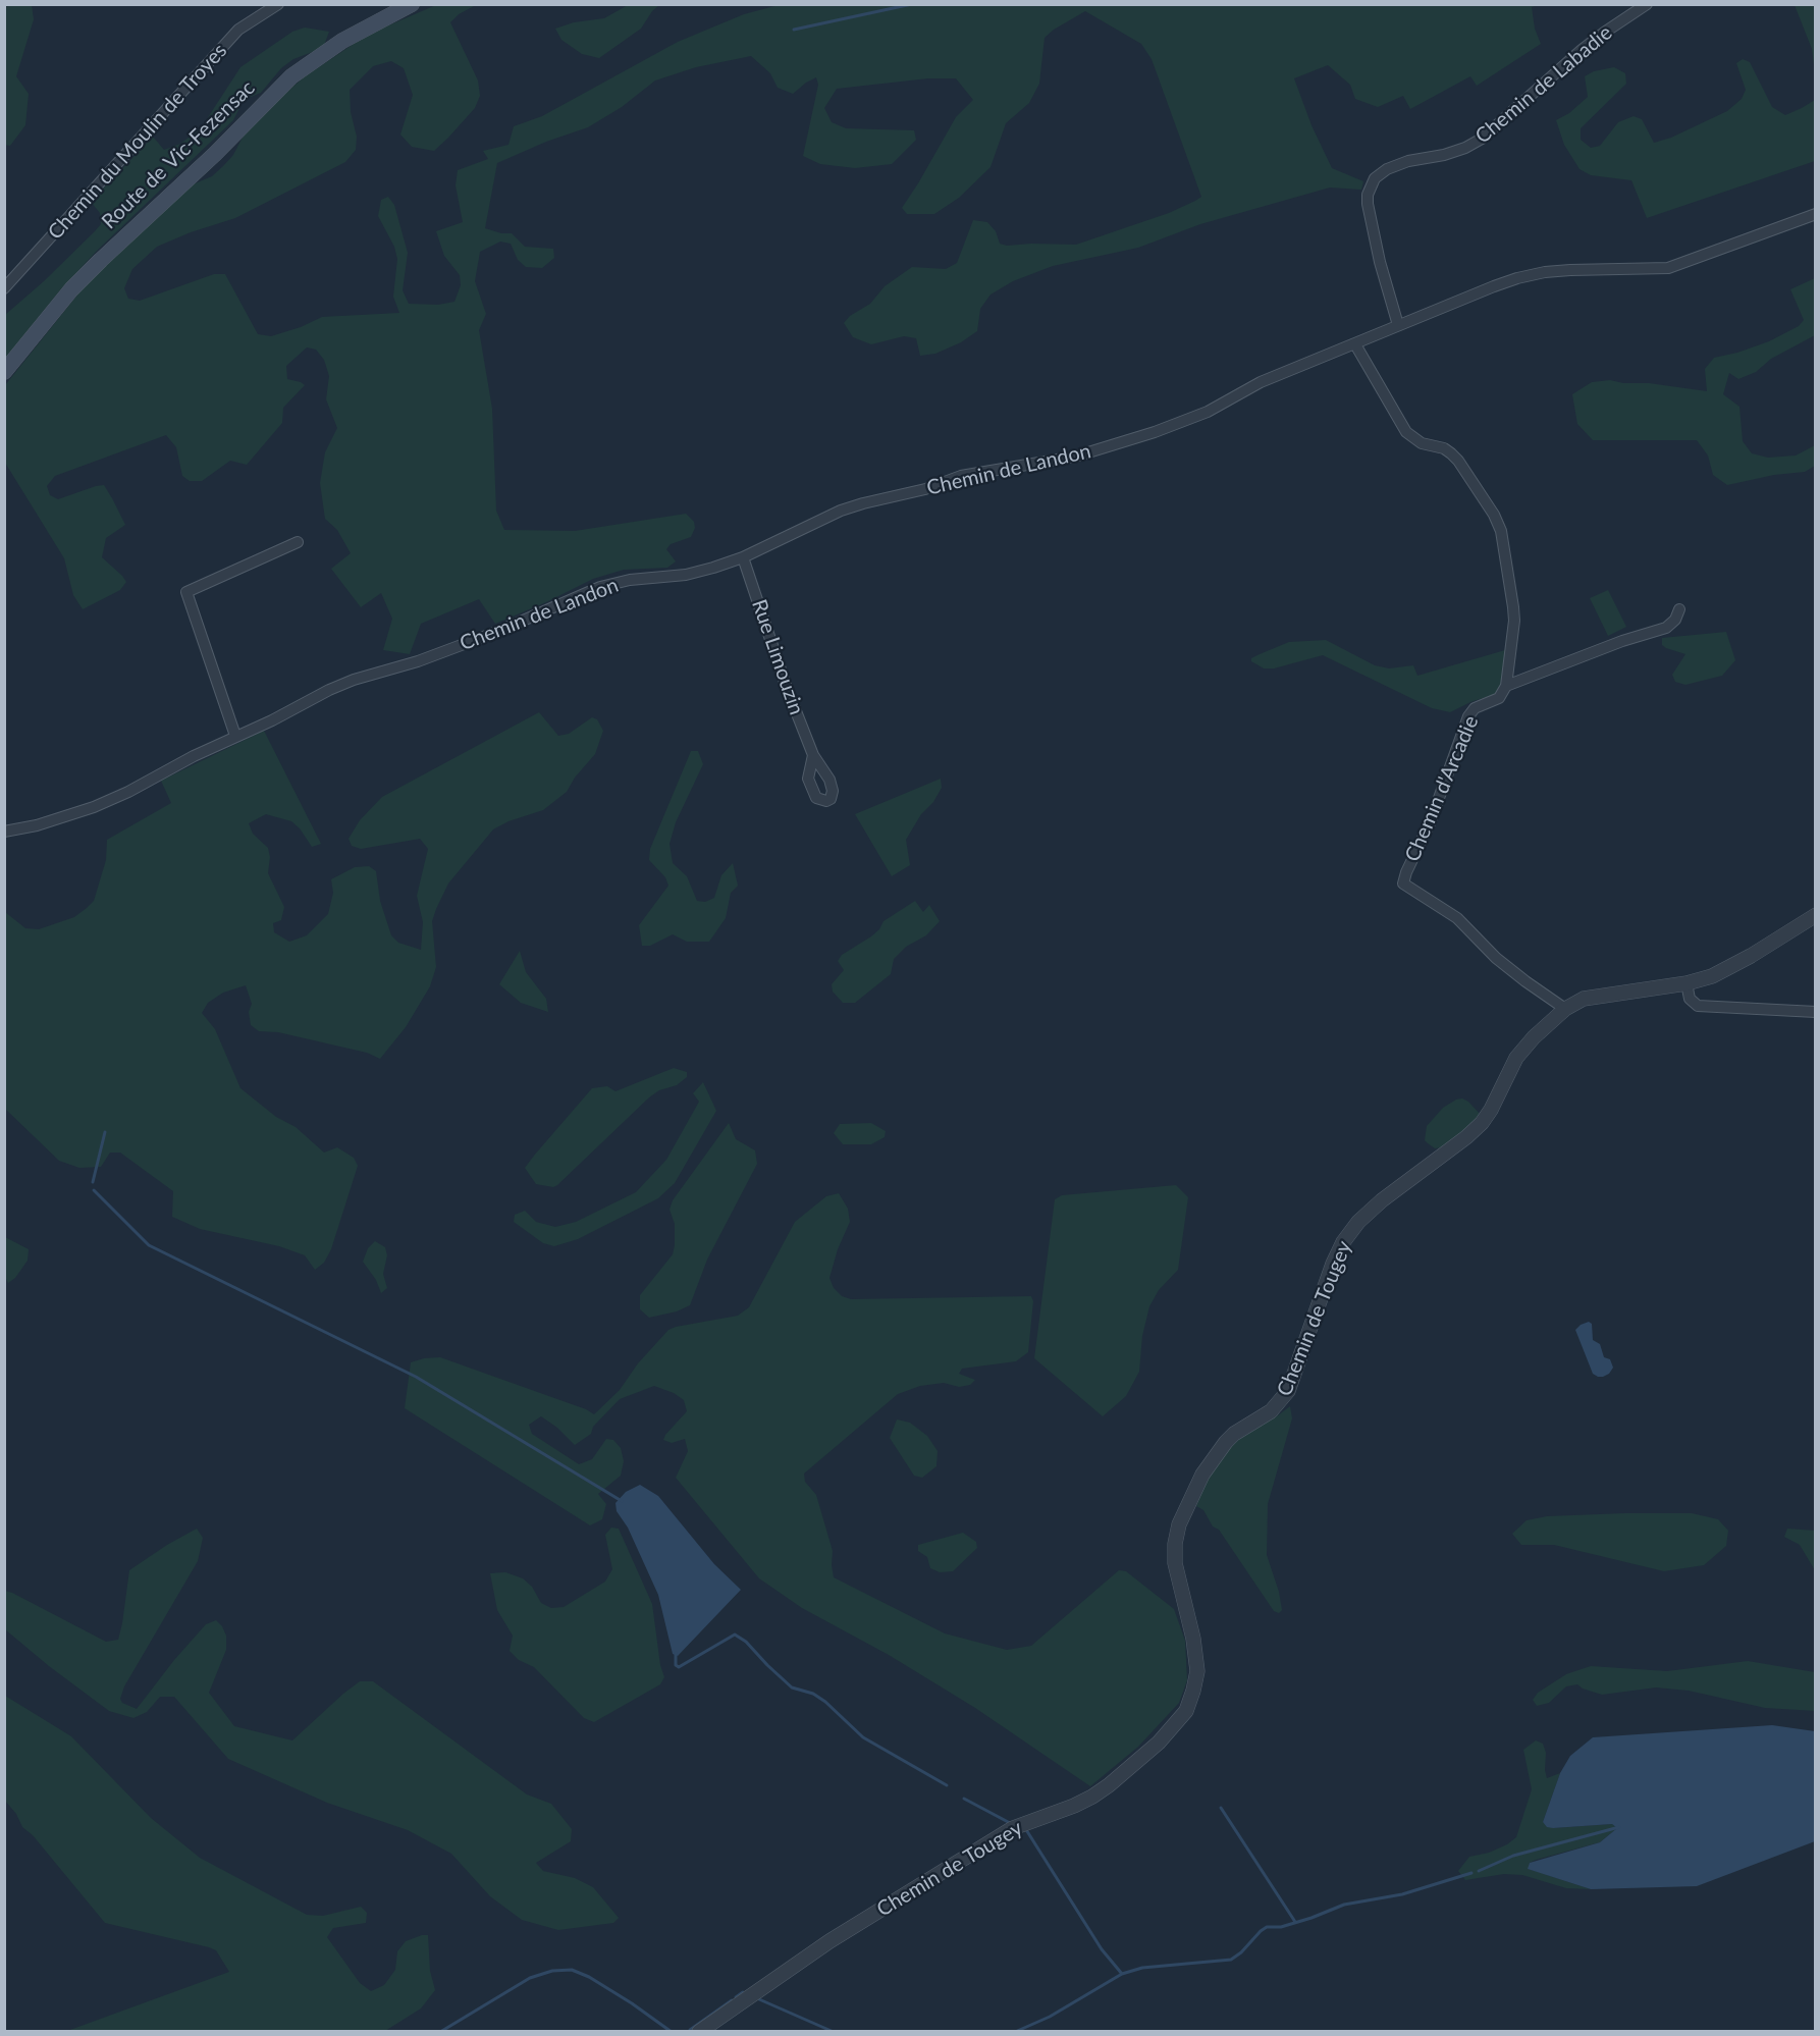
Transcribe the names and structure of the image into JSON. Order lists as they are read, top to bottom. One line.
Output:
{"streets":{"main road":["Route de Vic-Fezensac"],"street":["Chemin de Labadie","Chemin du Moulin de Troyes","Chemin de Landon","Rue Limouzin","Chemin d'Arcadie","Chemin de Tougey"]},"crossings":[["Chemin de Labadie","Chemin de Landon"],["Chemin de Landon","Rue Limouzin"],["Chemin d'Arcadie","Chemin de Tougey"]]}
